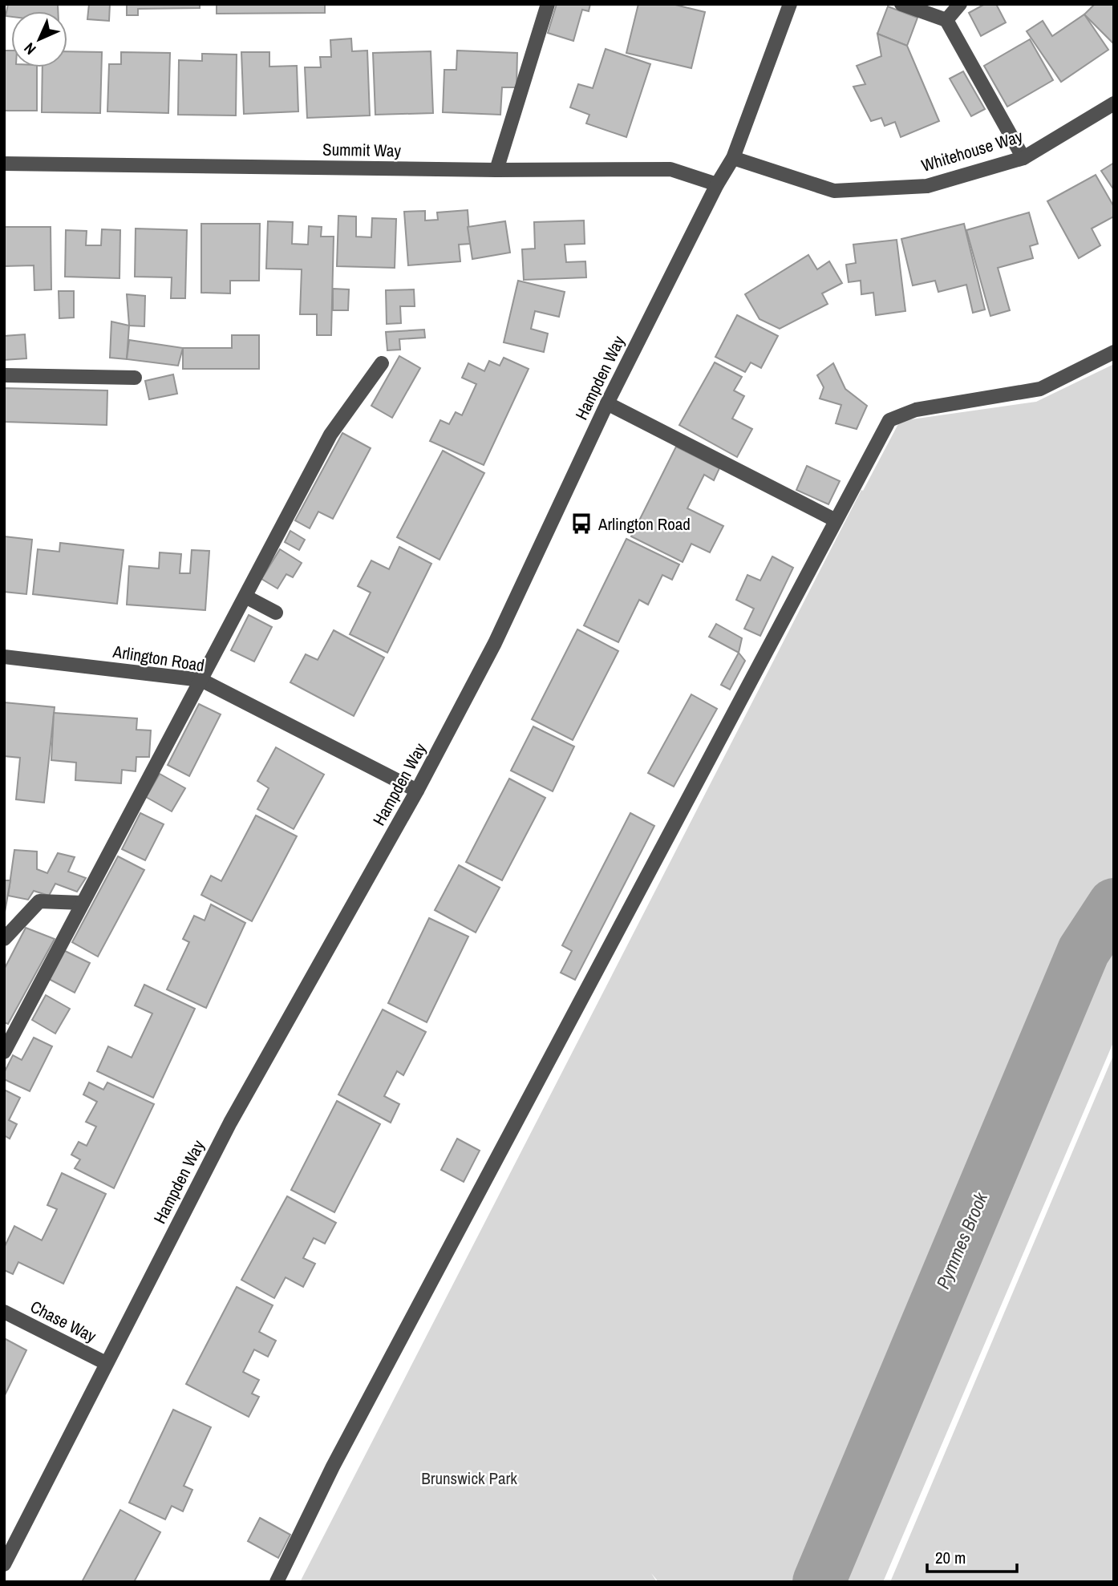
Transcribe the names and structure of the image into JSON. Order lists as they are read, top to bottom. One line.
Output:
{"streets":{"street":["Summit Way","Whitehouse Way","Hampden Way","Arlington Road","Chase Way"]},"crossings":[["Summit Way","Hampden Way"],["Whitehouse Way","Hampden Way"],["Hampden Way","Arlington Road"],["Hampden Way","Chase Way"]],"water":["Pymmes Brook"],"parks":["Brunswick Park"],"places":{"bus stop":["Arlington Road"]},"scale_bar":"20 m","north":"bottom left"}
